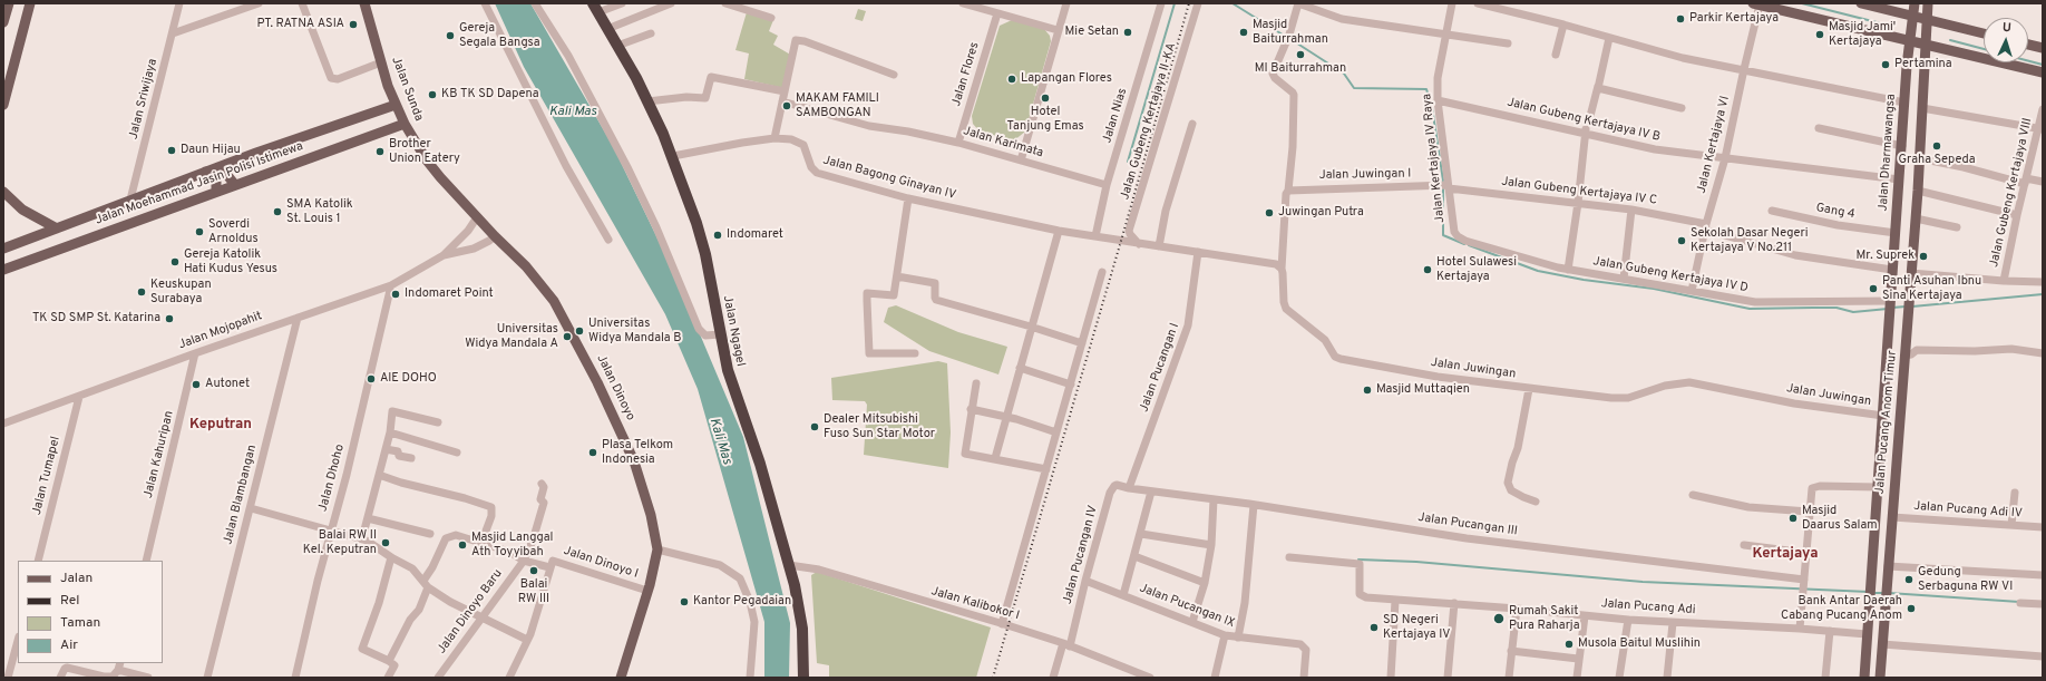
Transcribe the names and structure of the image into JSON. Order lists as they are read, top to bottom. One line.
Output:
{"streets":{"highway":["Jalan Ngagel"],"main road":["Jalan Sunda","Jalan Dharmawangsa","Jalan Moehammad Jasin Polisi Istimewa","Jalan Dinoyo","Jalan Pucang Anom Timur"],"street":["Jalan Flores","Jalan Sriwijaya","Jalan Nias","Jalan Gubeng Kertajaya IV B","Jalan Gubeng Kertajaya II-KA","Jalan Karimata","Jalan Kertajaya VI","Jalan Kertajaya IV Raya","Jalan Juwingan I","Jalan Bagong Ginayan IV","Jalan Gubeng Kertajaya IV C","Jalan Gubeng Kertajaya VIII","Gang 4","Jalan Gubeng Kertajaya IV D","Jalan Mojopahit","Jalan Pucangan I","Jalan Juwingan","Jalan Kahuripan","Jalan Tumapel","Jalan Dhoho","Jalan Blambangan","Jalan Pucang Adi IV","Jalan Pucangan III","Jalan Pucangan IV","Jalan Dinoyo I","Jalan Kalibokor I","Jalan Pucangan IX","Jalan Pucang Adi","Jalan Dinoyo Baru"]},"crossings":[["Jalan Flores","Jalan Karimata"],["Jalan Sunda","Jalan Moehammad Jasin Polisi Istimewa"],["Jalan Sunda","Jalan Mojopahit"],["Jalan Sunda","Jalan Dinoyo"],["Jalan Sriwijaya","Jalan Moehammad Jasin Polisi Istimewa"],["Jalan Nias","Jalan Karimata"],["Jalan Nias","Jalan Bagong Ginayan IV"],["Jalan Gubeng Kertajaya IV B","Jalan Kertajaya VI"],["Jalan Gubeng Kertajaya IV B","Jalan Dharmawangsa"],["Jalan Gubeng Kertajaya IV B","Jalan Kertajaya IV Raya"],["Jalan Gubeng Kertajaya II-KA","Jalan Bagong Ginayan IV"],["Jalan Kertajaya VI","Jalan Gubeng Kertajaya IV C"],["Jalan Kertajaya VI","Jalan Gubeng Kertajaya IV D"],["Jalan Dharmawangsa","Jalan Gubeng Kertajaya IV C"],["Jalan Dharmawangsa","Gang 4"],["Jalan Dharmawangsa","Jalan Gubeng Kertajaya IV D"],["Jalan Dharmawangsa","Jalan Pucang Anom Timur"],["Jalan Kertajaya IV Raya","Jalan Juwingan I"],["Jalan Kertajaya IV Raya","Jalan Gubeng Kertajaya IV C"],["Jalan Kertajaya IV Raya","Jalan Gubeng Kertajaya IV D"],["Jalan Kertajaya IV Raya","Jalan Juwingan"],["Jalan Juwingan I","Jalan Gubeng Kertajaya IV C"],["Jalan Juwingan I","Jalan Juwingan"],["Jalan Bagong Ginayan IV","Jalan Ngagel"],["Jalan Gubeng Kertajaya IV D","Jalan Pucang Anom Timur"],["Jalan Mojopahit","Jalan Dinoyo"],["Jalan Mojopahit","Jalan Kahuripan"],["Jalan Mojopahit","Jalan Tumapel"],["Jalan Mojopahit","Jalan Dhoho"],["Jalan Mojopahit","Jalan Blambangan"],["Jalan Ngagel","Jalan Kalibokor I"],["Jalan Pucangan I","Jalan Pucangan III"],["Jalan Pucangan I","Jalan Pucangan IV"],["Jalan Juwingan","Jalan Pucang Anom Timur"],["Jalan Dinoyo","Jalan Dinoyo I"],["Jalan Pucang Anom Timur","Jalan Pucang Adi IV"],["Jalan Pucang Anom Timur","Jalan Pucang Adi"],["Jalan Pucangan III","Jalan Pucangan IV"],["Jalan Pucangan IV","Jalan Kalibokor I"],["Jalan Pucangan IV","Jalan Pucangan IX"]],"districts":["Keputran","Kertajaya"],"water":["Kali Mas"],"places":["Parkir Kertajaya","PT. RATNA ASIA","Mie Setan","Masjid Baiturrahman","Masjid Jami' Kertajaya","Gereja Segala Bangsa","MI Baiturrahman","Pertamina","Lapangan Flores","KB TK SD Dapena","Hotel Tanjung Emas","MAKAM FAMILI SAMBONGAN","Graha Sepeda","Daun Hijau","Brother Union Eatery","SMA Katolik St. Louis 1","Juwingan Putra","Soverdi Arnoldus","Indomaret","Sekolah Dasar Negeri Kertajaya V No.211","Mr. Suprek","Gereja Katolik Hati Kudus Yesus","Hotel Sulawesi Kertajaya","Panti Asuhan Ibnu Sina Kertajaya","Keuskupan Surabaya","Indomaret Point","TK SD SMP St. Katarina","Universitas Widya Mandala B","Universitas Widya Mandala A","AIE DOHO","Autonet","Masjid Muttaqien","Dealer Mitsubishi Fuso Sun Star Motor","Plasa Telkom Indonesia","Masjid Daarus Salam","Balai RW II Kel. Keputran","Masjid Langgal Ath Toyyibah","Balai RW III","Gedung Serbaguna RW VI","Kantor Pegadaian","Bank Antar Daerah Cabang Pucang Anom","Rumah Sakit Pura Raharja","SD Negeri Kertajaya IV","Musola Baitul Muslihin"],"legend":["Jalan","Rel","Taman","Air"],"north":"top"}
